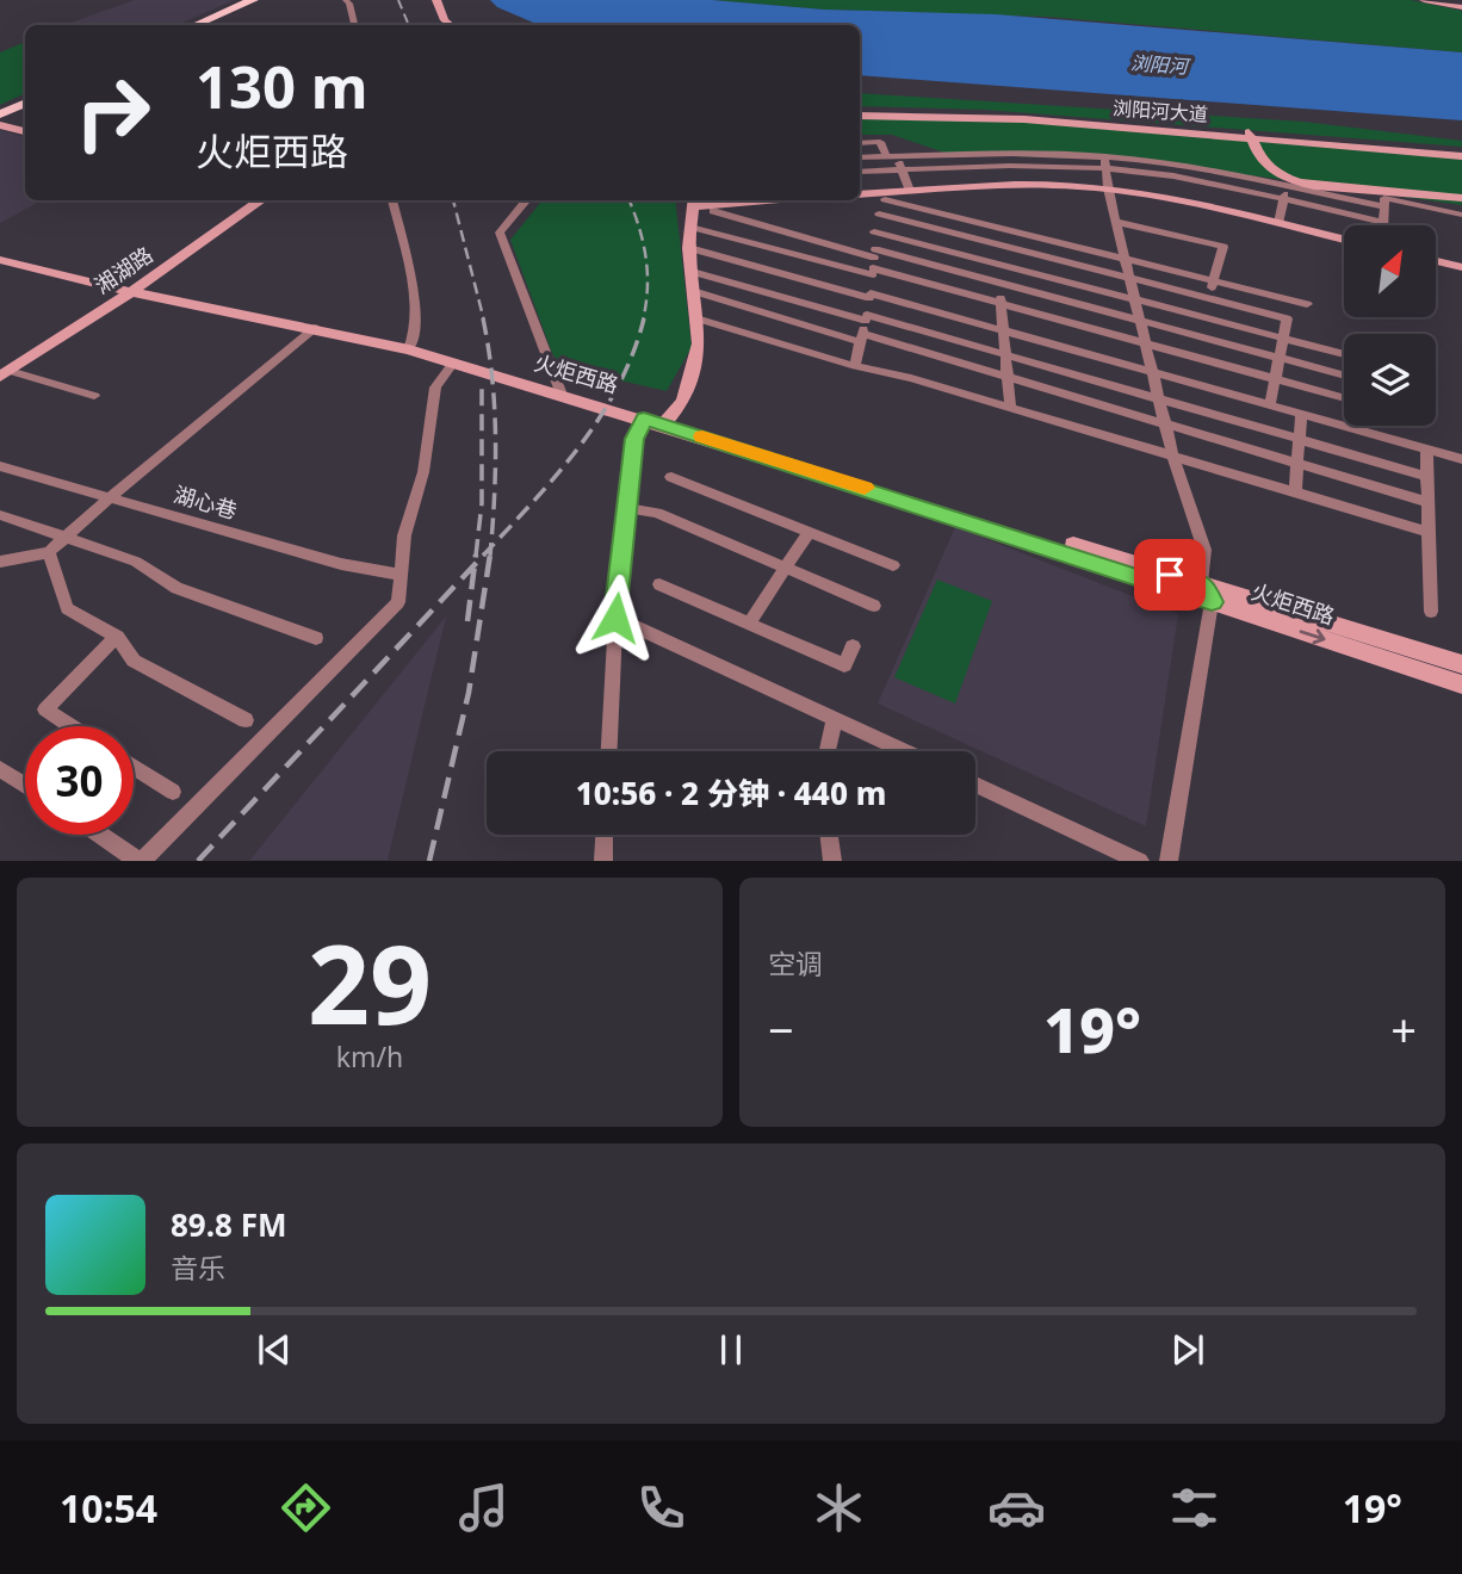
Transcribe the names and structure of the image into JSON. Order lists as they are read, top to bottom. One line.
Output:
{"streets":{"street":["浏阳河大道","湘湖路","火炬西路","湖心巷"]},"crossings":[["湘湖路","火炬西路"]],"water":["浏阳河"],"north":"top right","page":{"turn":["130 m","火炬西路"],"limit":"30","trip":"10:56 · 2 分钟 · 440 m","tile":[["29","km/h"],"空调"],"heat":["−","19°","+"],"song":["89.8 FM","音乐"],"tabs":["10:54","19°"]}}
